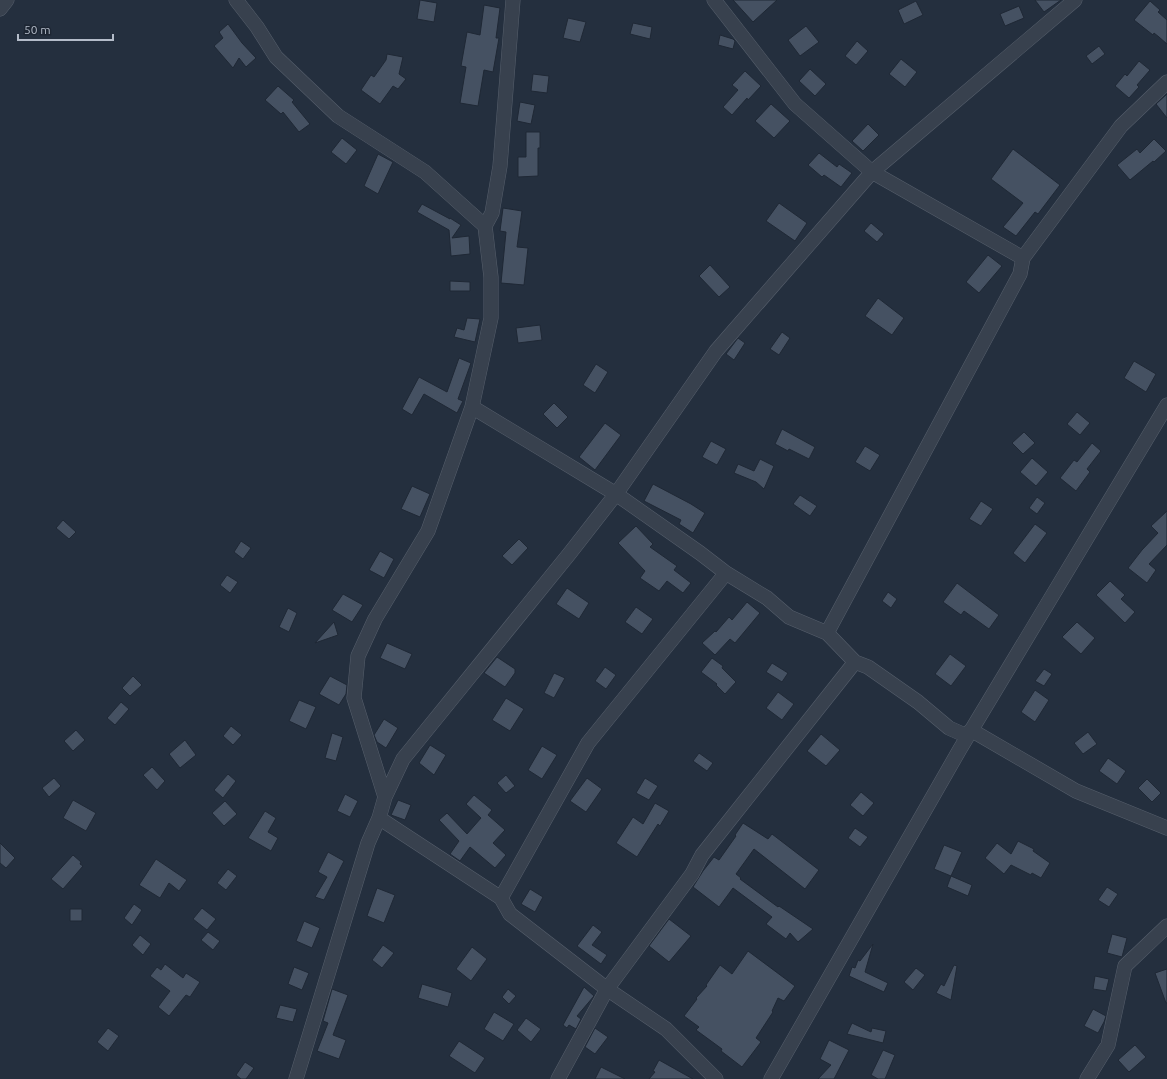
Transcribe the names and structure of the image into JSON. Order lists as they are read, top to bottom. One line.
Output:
{"scale_bar":"50 m"}
